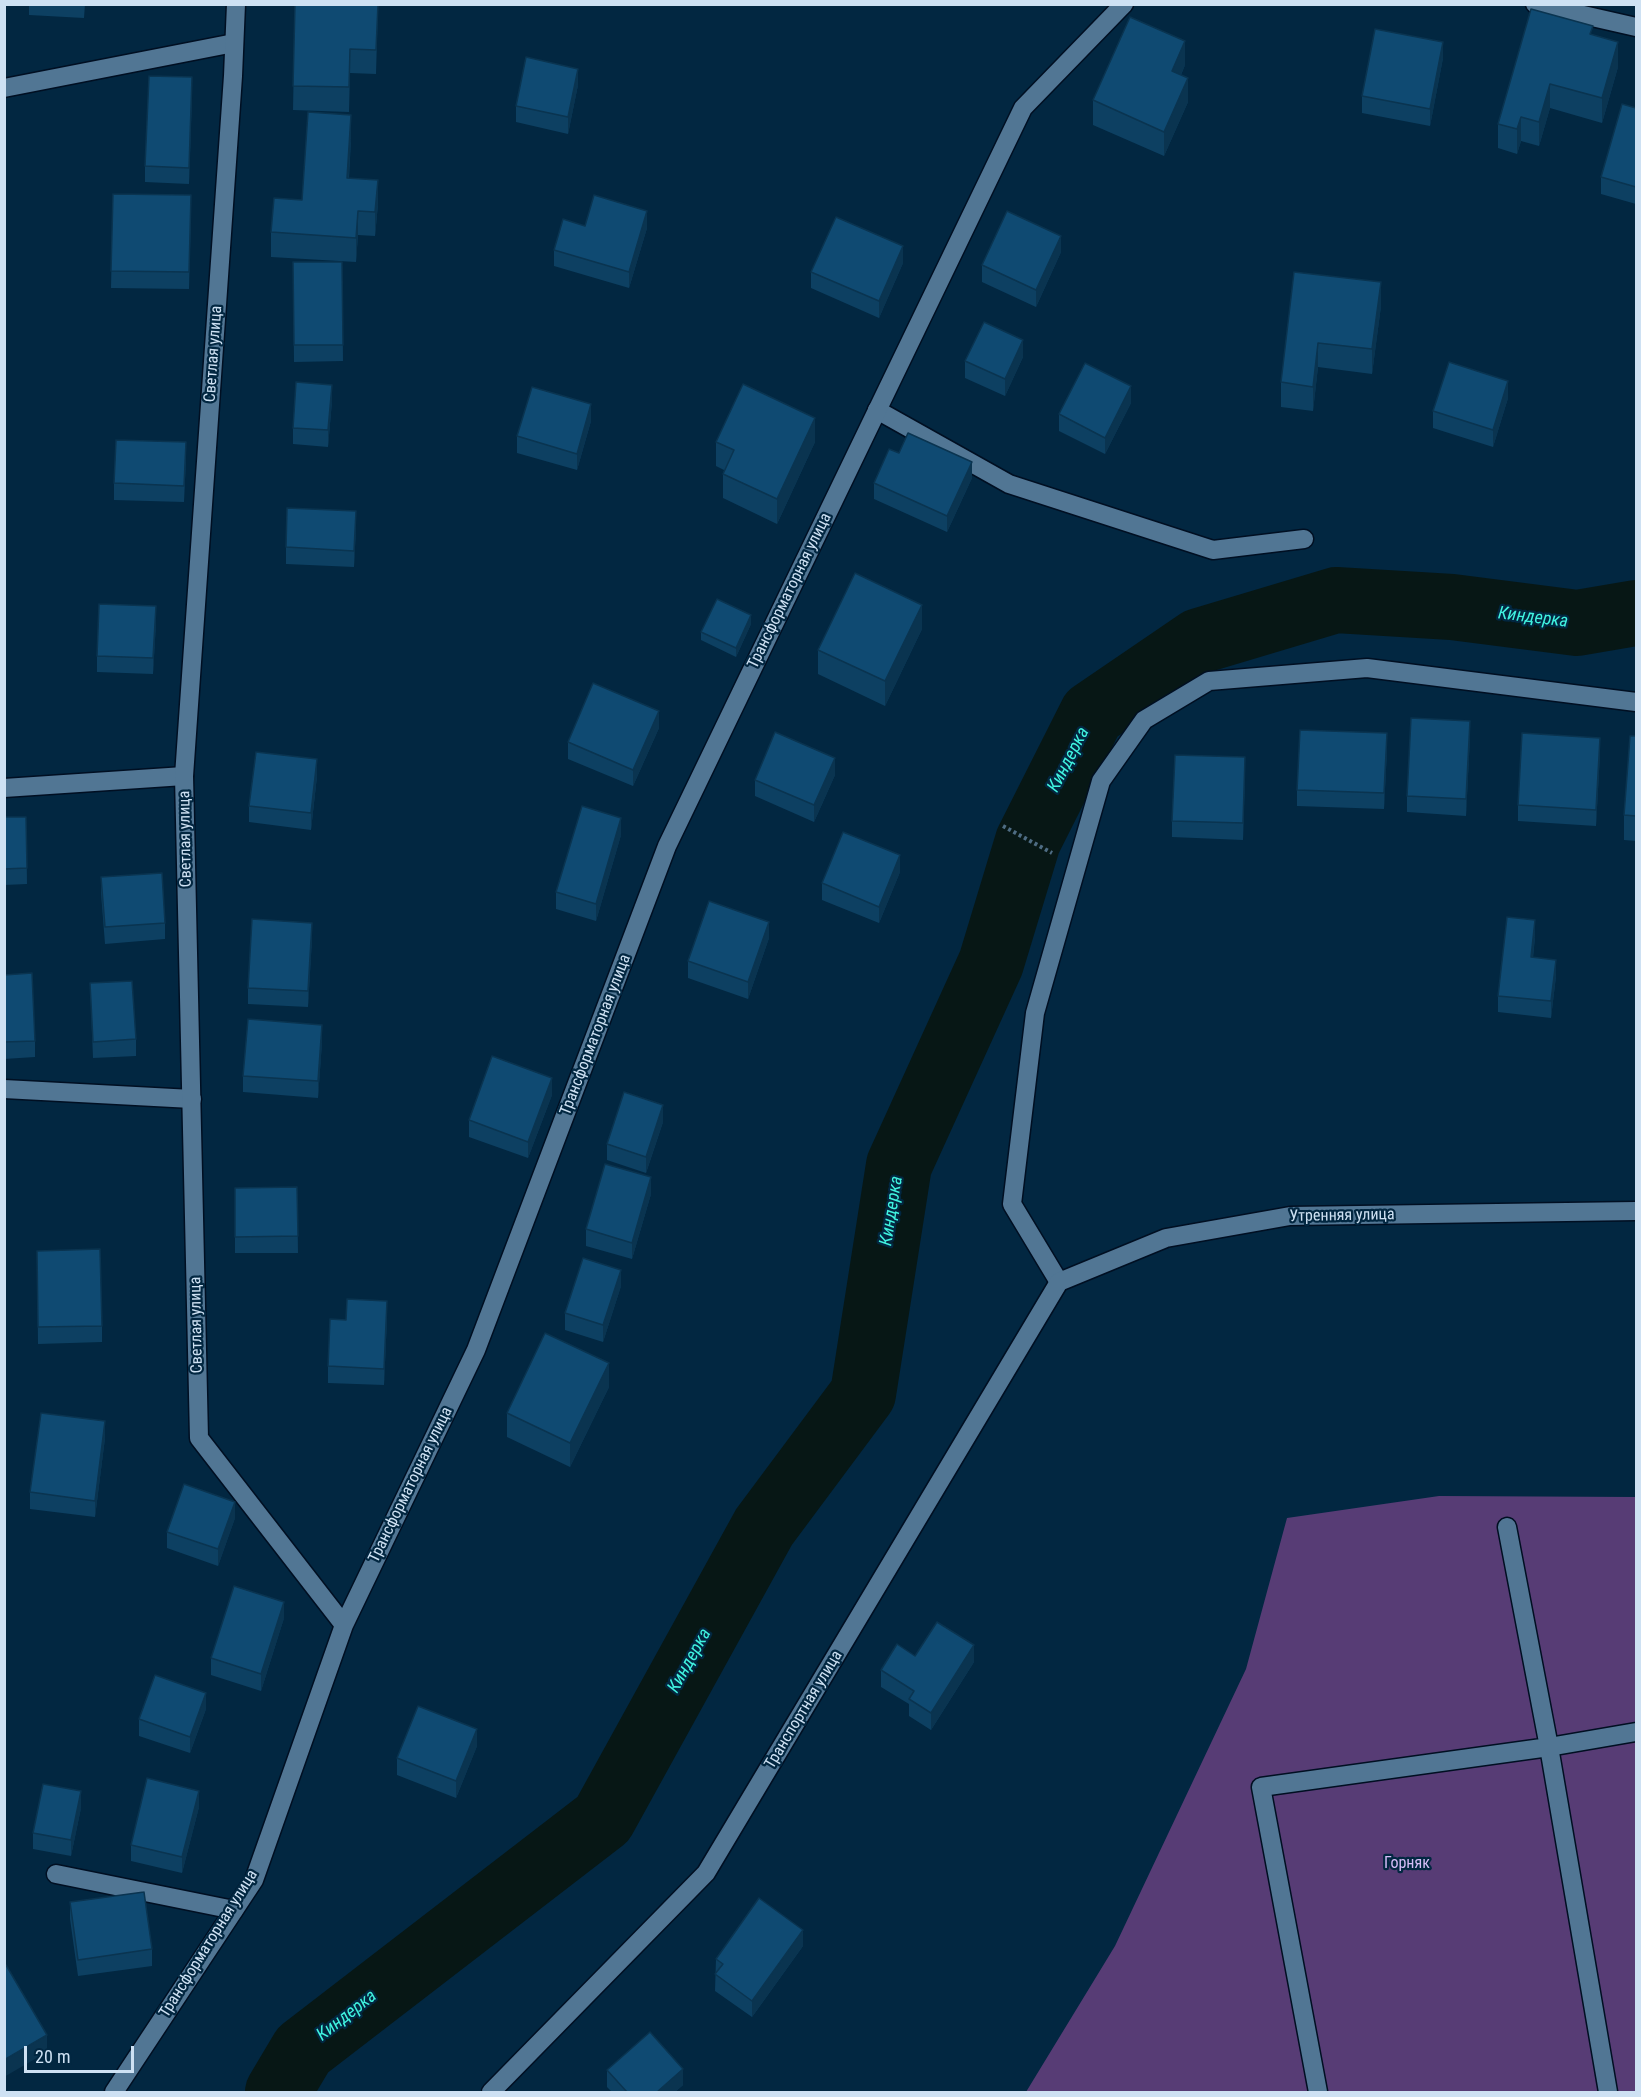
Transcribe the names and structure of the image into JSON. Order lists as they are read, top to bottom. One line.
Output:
{"streets":{"street":["Светлая улица","Трансформаторная улица","Утренняя улица","Транспортная улица"]},"crossings":[["Светлая улица","Трансформаторная улица"],["Утренняя улица","Транспортная улица"]],"water":["Киндерка"],"parks":["Горняк"],"scale_bar":"20 m"}
